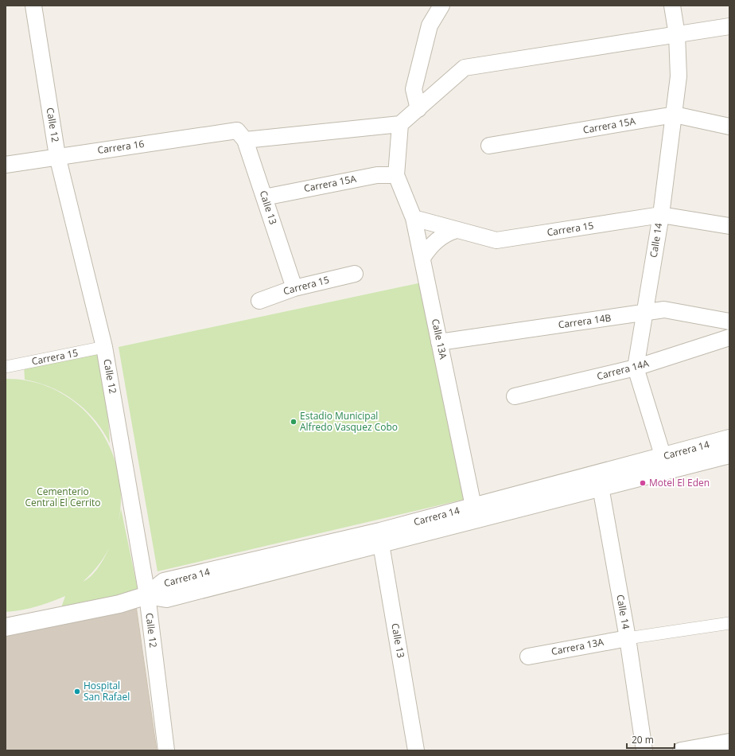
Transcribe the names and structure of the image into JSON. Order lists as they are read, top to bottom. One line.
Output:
{"streets":{"street":["Calle 12","Carrera 15A","Carrera 16","Calle 13","Carrera 15","Calle 14","Carrera 14B","Calle 13A","Carrera 14A","Carrera 14","Carrera 13A"]},"crossings":[["Calle 12","Carrera 16"],["Calle 12","Carrera 15"],["Calle 12","Carrera 14"],["Carrera 15A","Calle 13"],["Carrera 15A","Calle 14"],["Carrera 15A","Calle 13A"],["Carrera 16","Calle 13"],["Calle 13","Carrera 15"],["Calle 13","Carrera 14"],["Carrera 15","Calle 14"],["Carrera 15","Calle 13A"],["Calle 14","Carrera 14B"],["Calle 14","Carrera 14A"],["Calle 14","Carrera 14"],["Calle 14","Carrera 13A"],["Carrera 14B","Calle 13A"],["Calle 13A","Carrera 14"]],"parks":["Cementerio Central El Cerrito"],"places":["Estadio Municipal Alfredo Vasquez Cobo","Motel El Eden","Hospital San Rafael"],"scale_bar":"20 m"}
